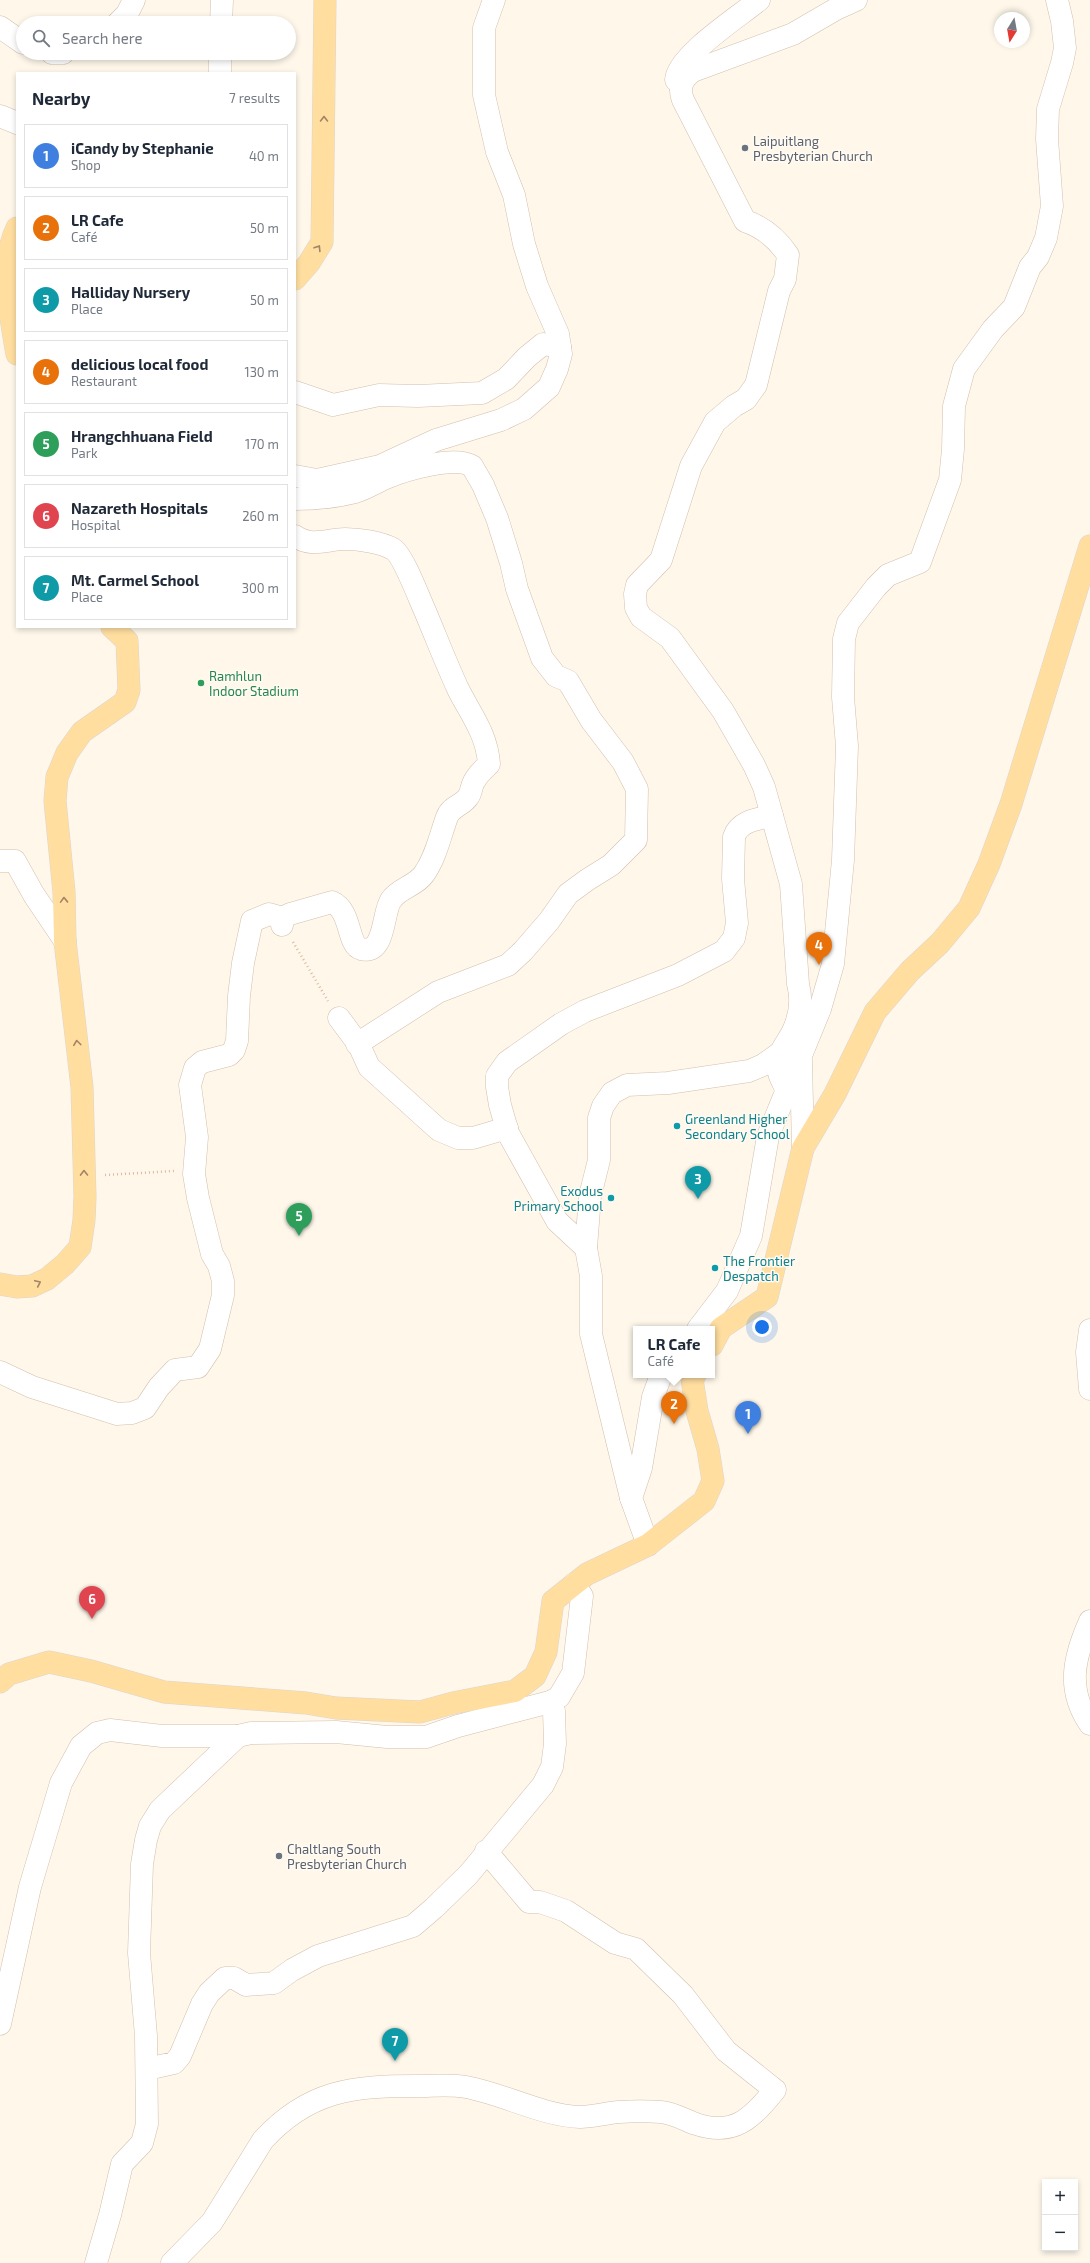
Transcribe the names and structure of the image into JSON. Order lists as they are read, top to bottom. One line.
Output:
{"places":["Laipuitlang Presbyterian Church","Ramhlun Indoor Stadium","Greenland Higher Secondary School","Exodus Primary School","The Frontier Despatch","Chaltlang South Presbyterian Church"],"north":"bottom","page":{"search":"Search here","heading":["Nearby","7 results"],"list":[{"mark":"1","name":"iCandy by Stephanie","note":"Shop","value":"40 m"},{"mark":"2","name":"LR Cafe","note":"Café","value":"50 m"},{"mark":"3","name":"Halliday Nursery","note":"Place","value":"50 m"},{"mark":"4","name":"delicious local food","note":"Restaurant","value":"130 m"},{"mark":"5","name":"Hrangchhuana Field","note":"Park","value":"170 m"},{"mark":"6","name":"Nazareth Hospitals","note":"Hospital","value":"260 m"},{"mark":"7","name":"Mt. Carmel School","note":"Place","value":"300 m"}],"pins":["4","3","5","2","1","6","7"],"popup":["LR Cafe","Café"],"map_buttons":["+","−"]}}
